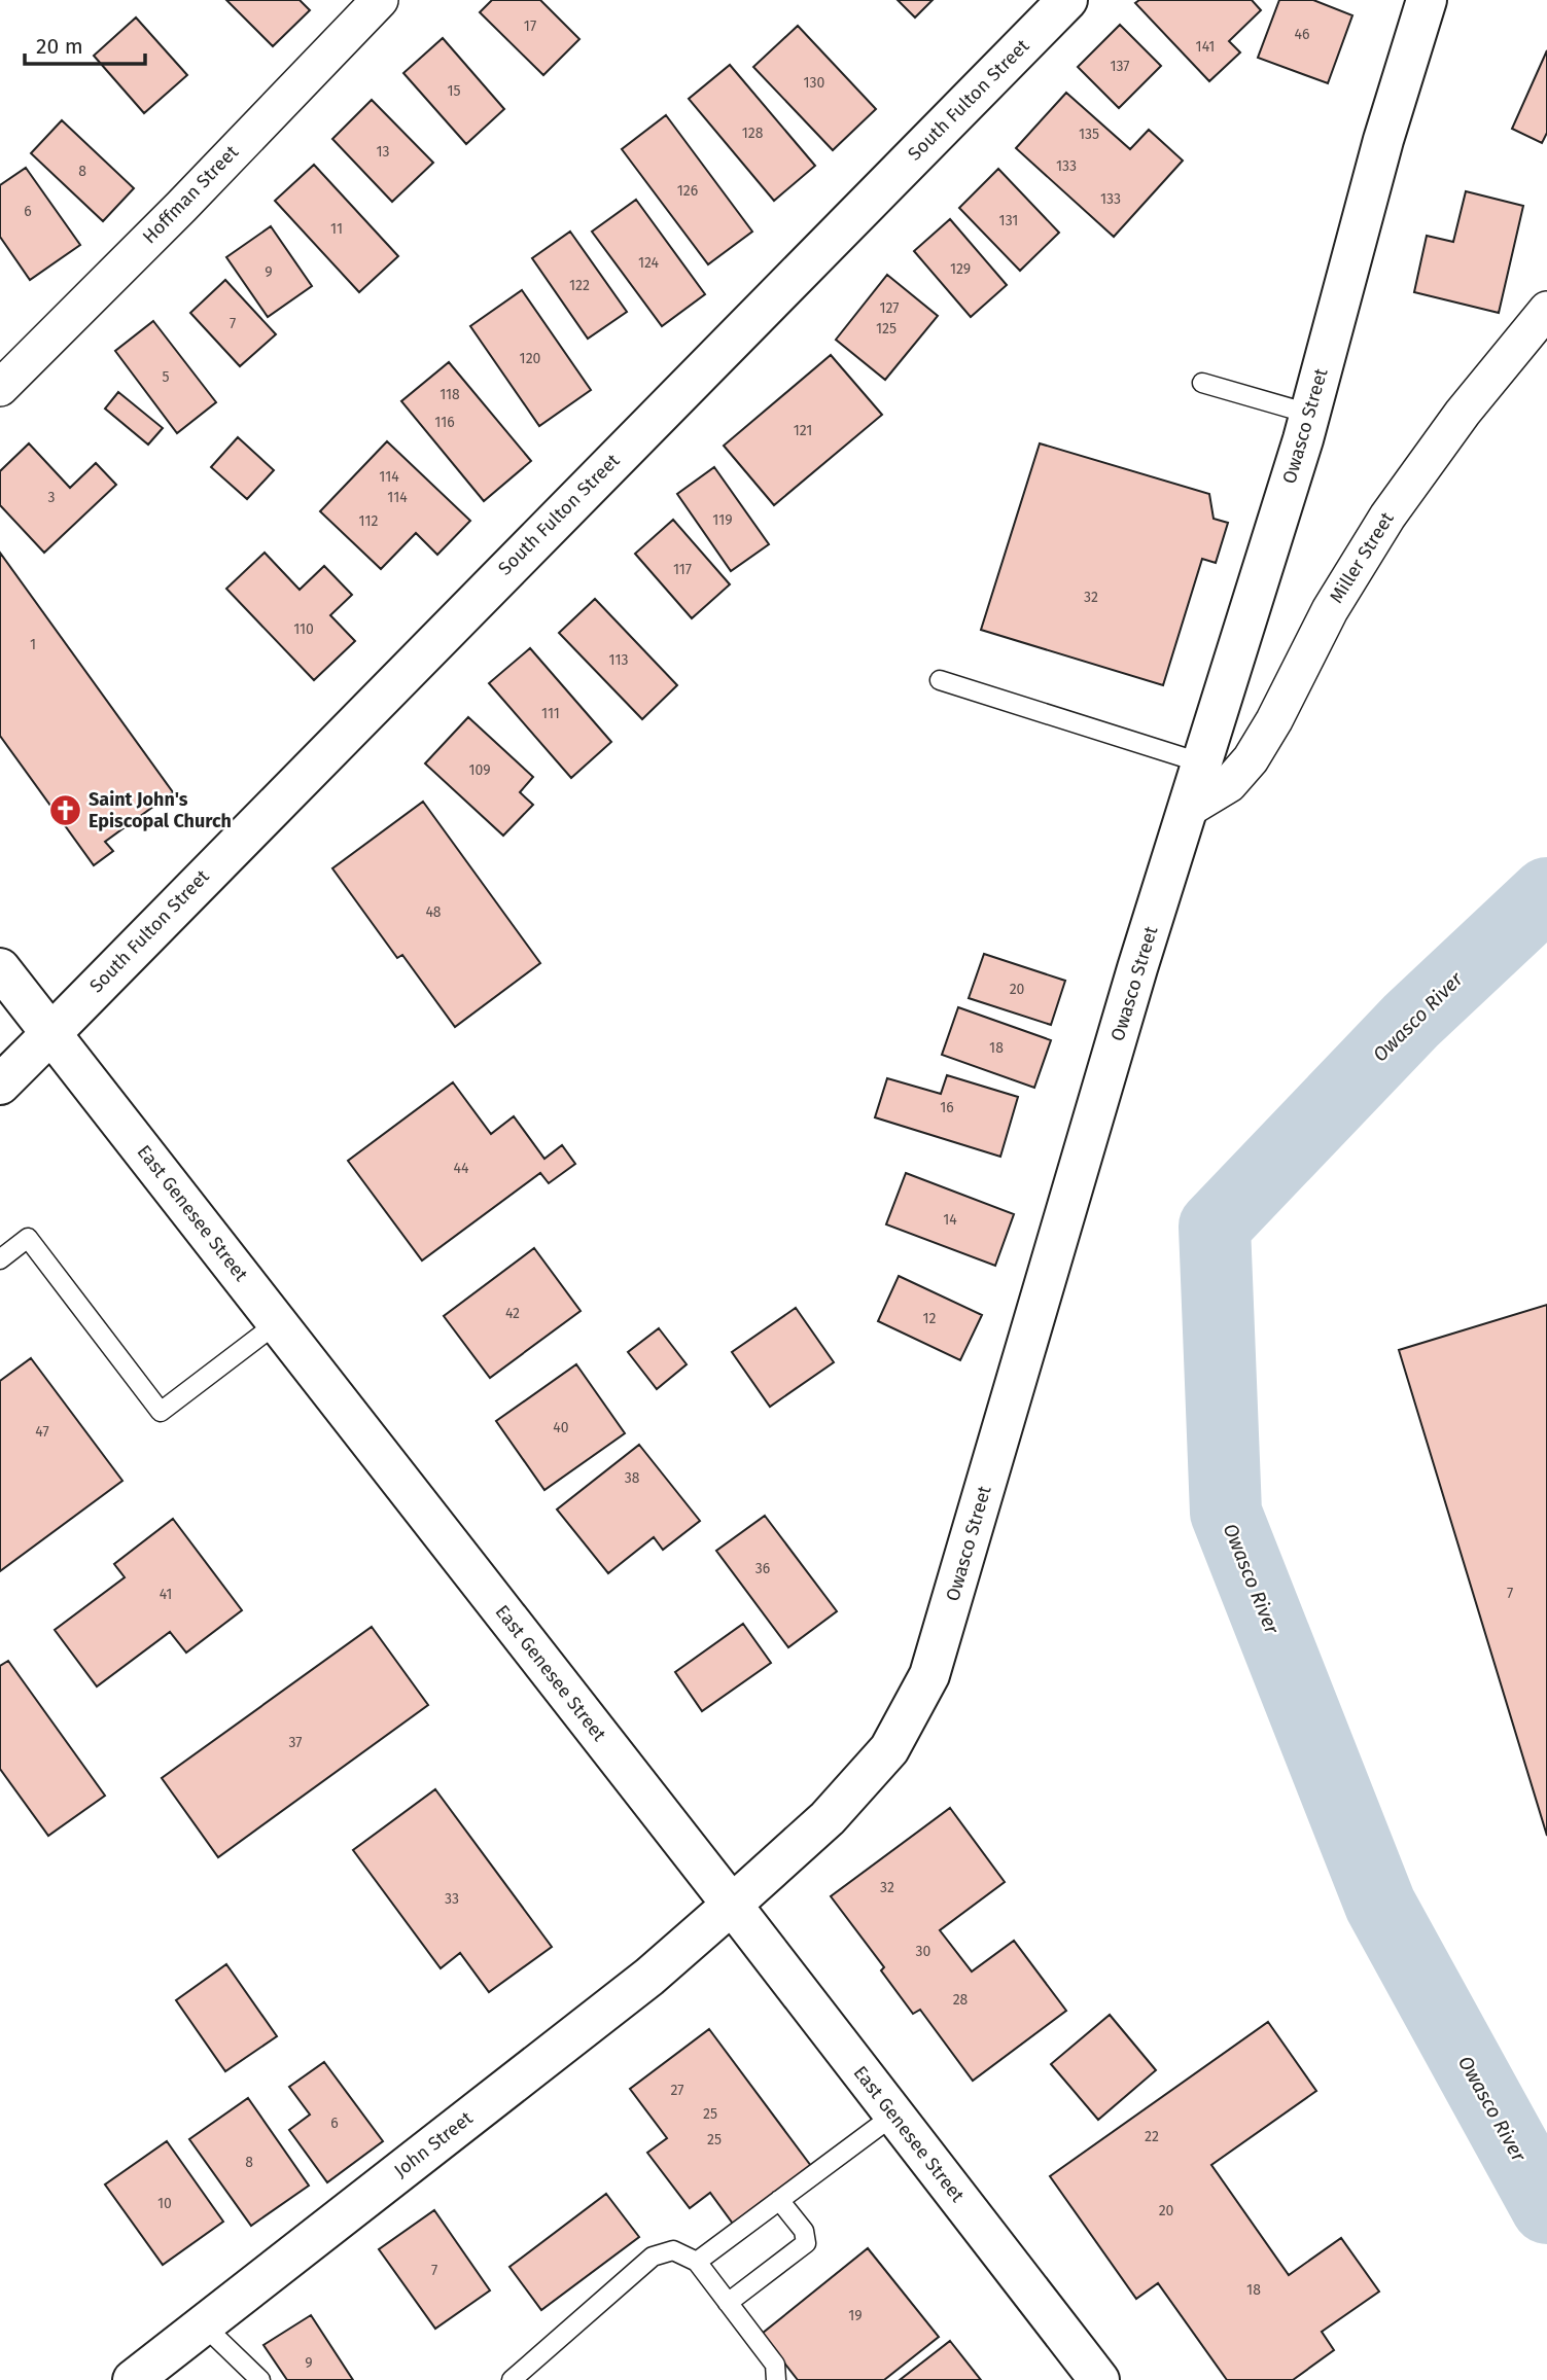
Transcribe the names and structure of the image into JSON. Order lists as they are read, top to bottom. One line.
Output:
{"streets":{"main road":["South Fulton Street","Owasco Street","East Genesee Street","John Street"],"street":["Hoffman Street","Miller Street"]},"crossings":[["South Fulton Street","East Genesee Street"],["Owasco Street","Miller Street"],["Owasco Street","East Genesee Street"],["Owasco Street","John Street"],["East Genesee Street","John Street"]],"water":["Owasco River"],"places":{"church":["Saint John's Episcopal Church"]},"house_numbers":["17","46","141","137","130","15","128","135","13","133","8","126","133","6","131","11","124","129","9","122","127","7","125","120","5","118","116","121","114","3","114","119","112","117","32","110","1","113","111","109","48","20","18","16","44","14","42","12","40","47","38","36","7","41","37","32","33","30","28","27","25","6","22","25","8","10","20","7","18","19","9"],"scale_bar":"20 m"}
